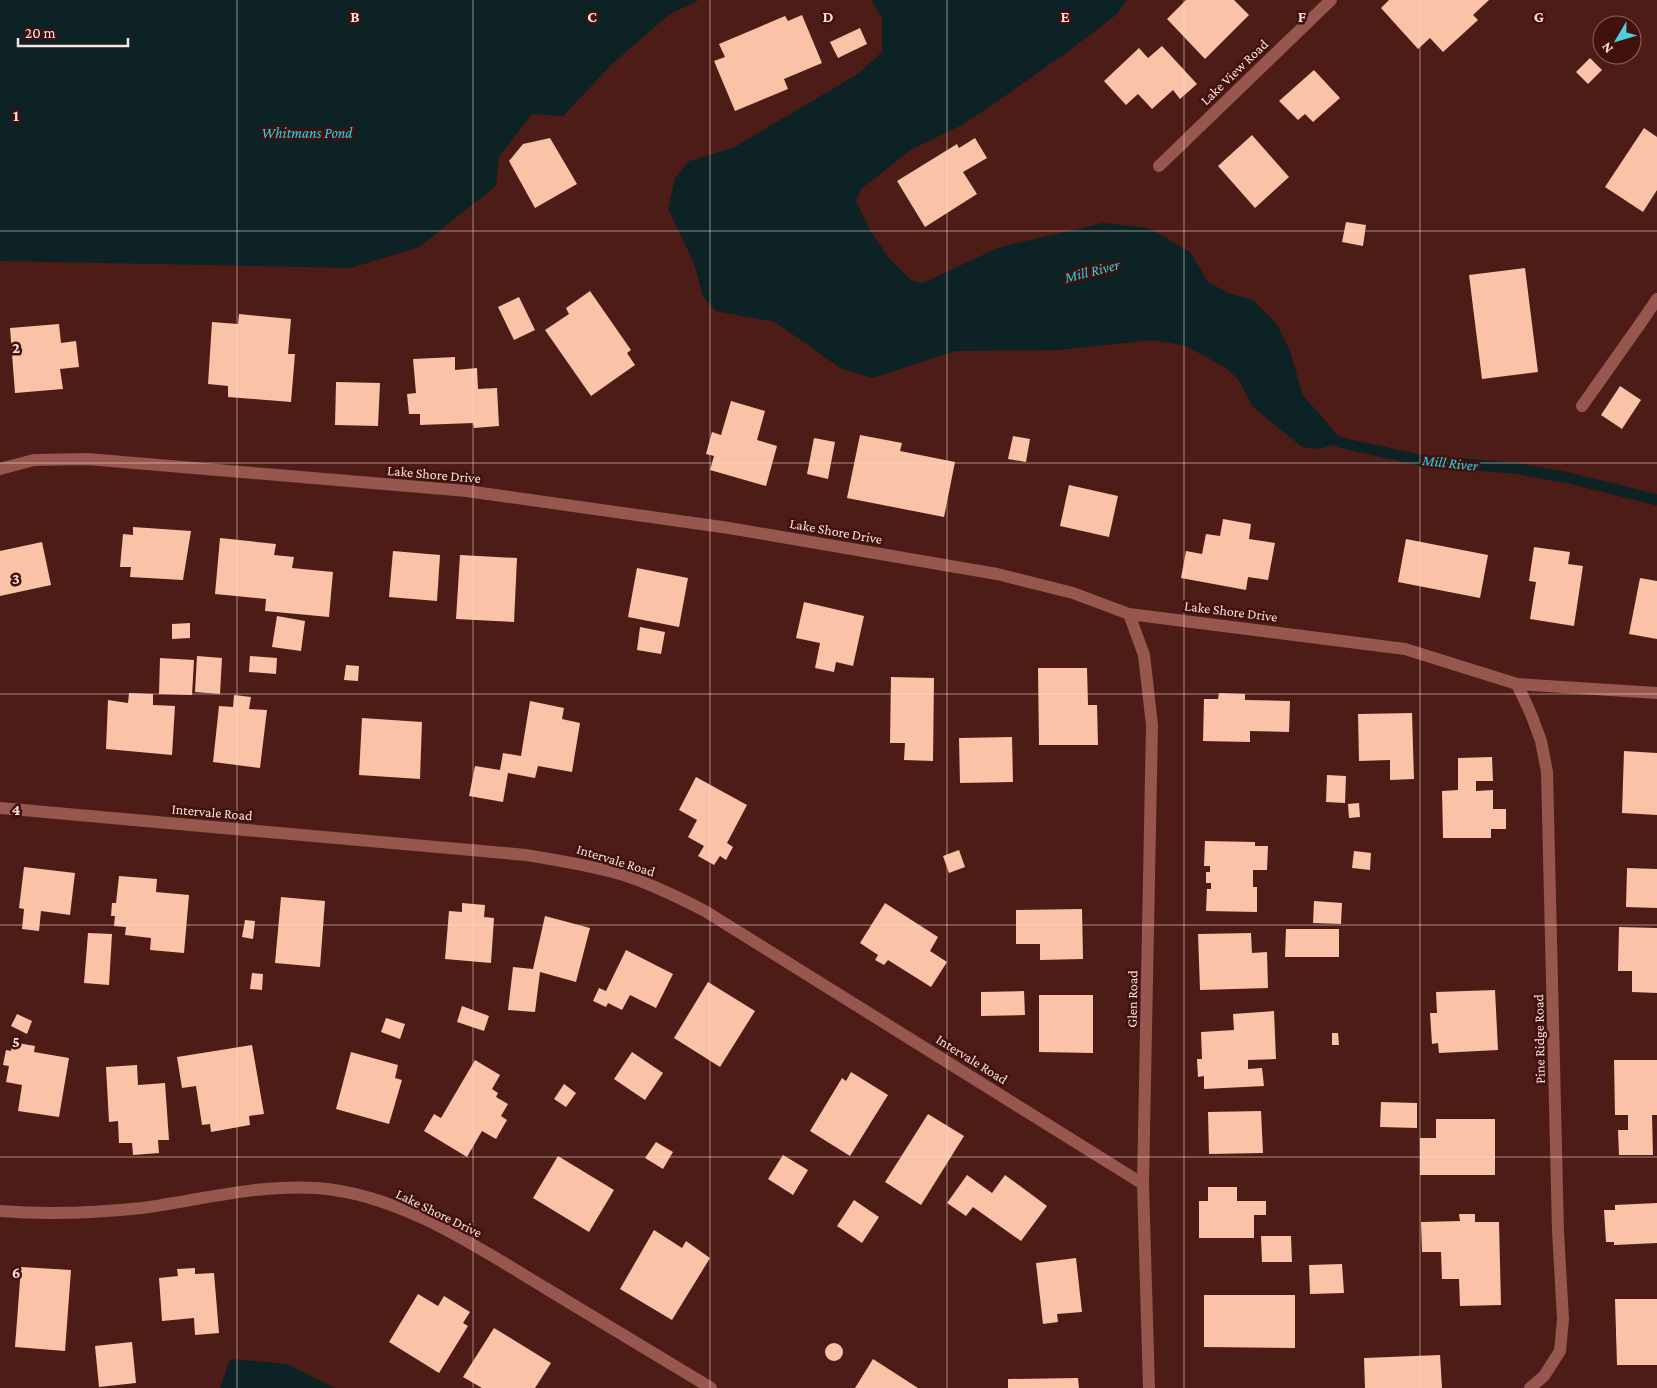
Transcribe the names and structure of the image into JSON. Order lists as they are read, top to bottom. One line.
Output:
{"streets":{"street":["Lake View Road","Lake Shore Drive","Intervale Road","Glen Road","Pine Ridge Road"]},"crossings":[["Lake Shore Drive","Glen Road"],["Lake Shore Drive","Pine Ridge Road"],["Intervale Road","Glen Road"]],"water":["Whitmans Pond","Mill River"],"scale_bar":"20 m","north":"bottom left","grid":{"columns":["B","C","D","E","F","G"],"rows":["1","2","3","4","5","6"]}}
